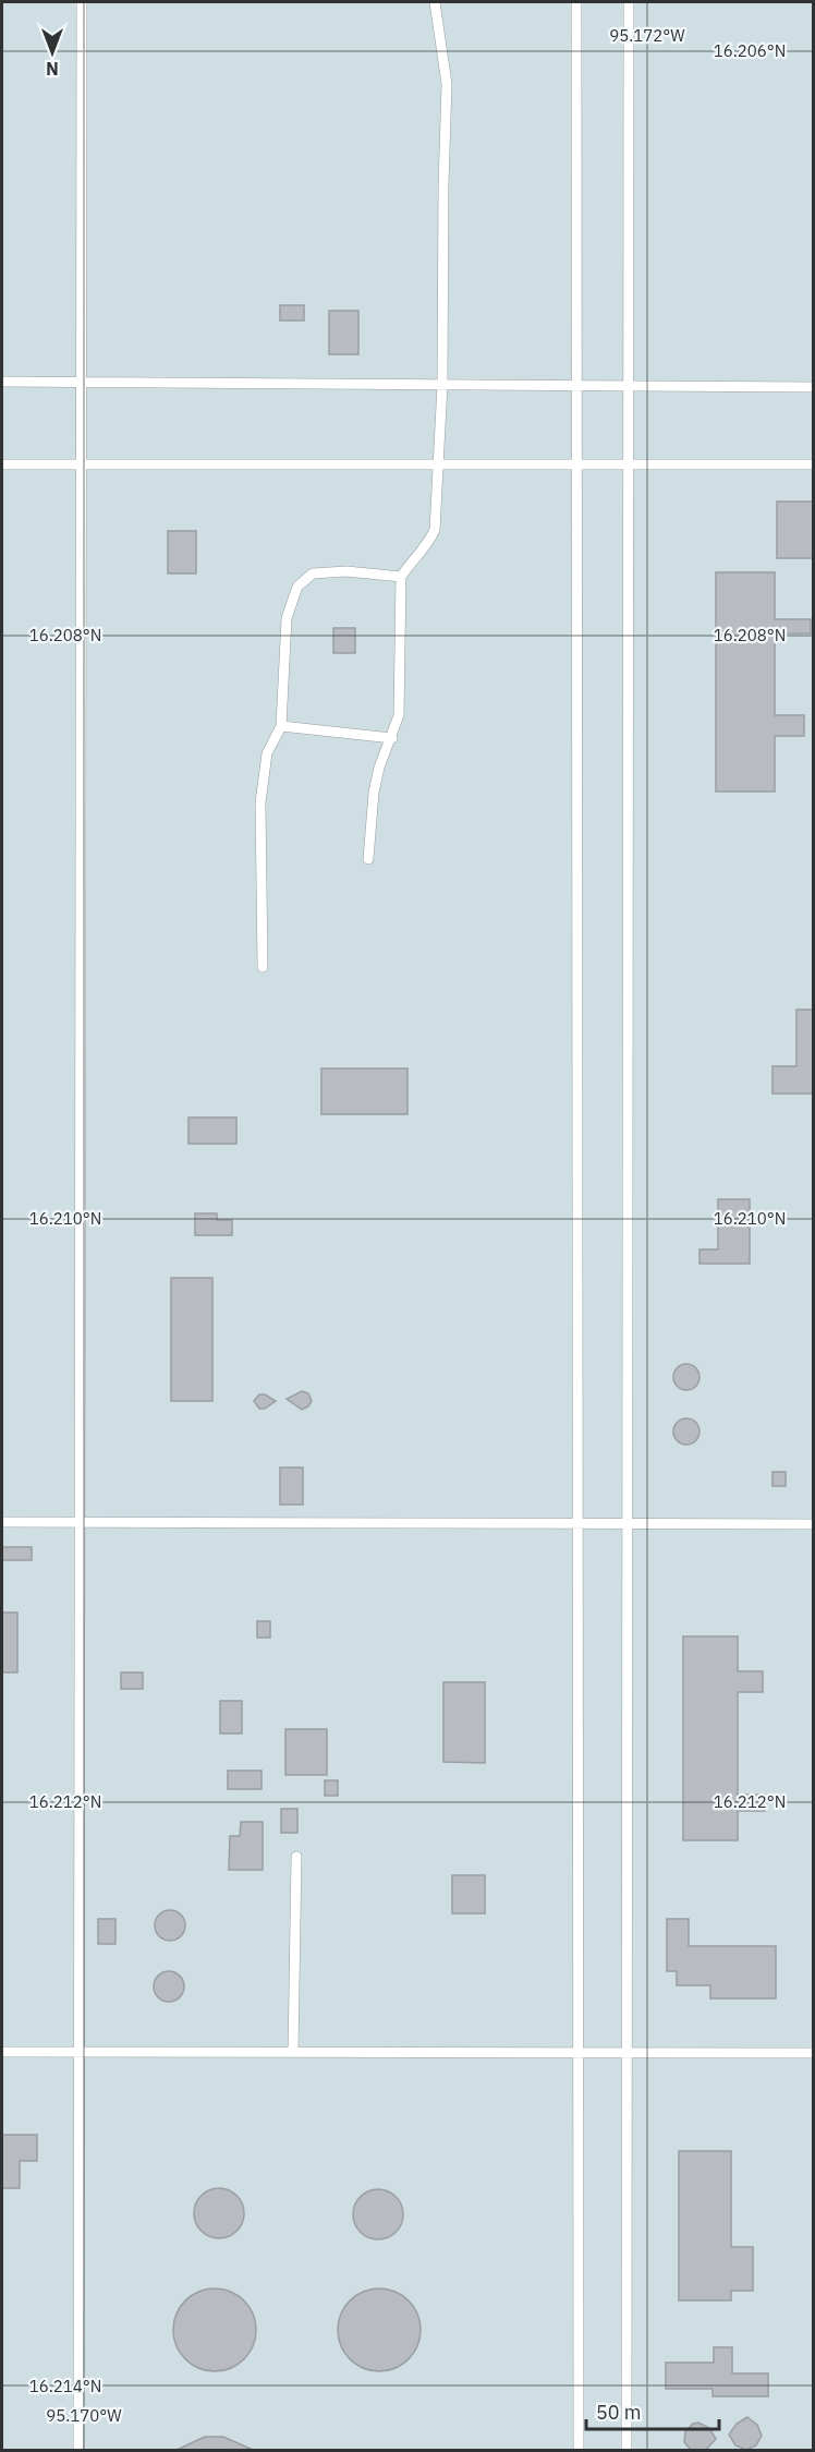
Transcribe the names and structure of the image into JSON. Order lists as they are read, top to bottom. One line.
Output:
{"scale_bar":"50 m","north":"bottom","coordinates":["95.172°W","16.206°N","16.208°N","16.210°N","16.212°N","16.214°N","95.170°W"]}
